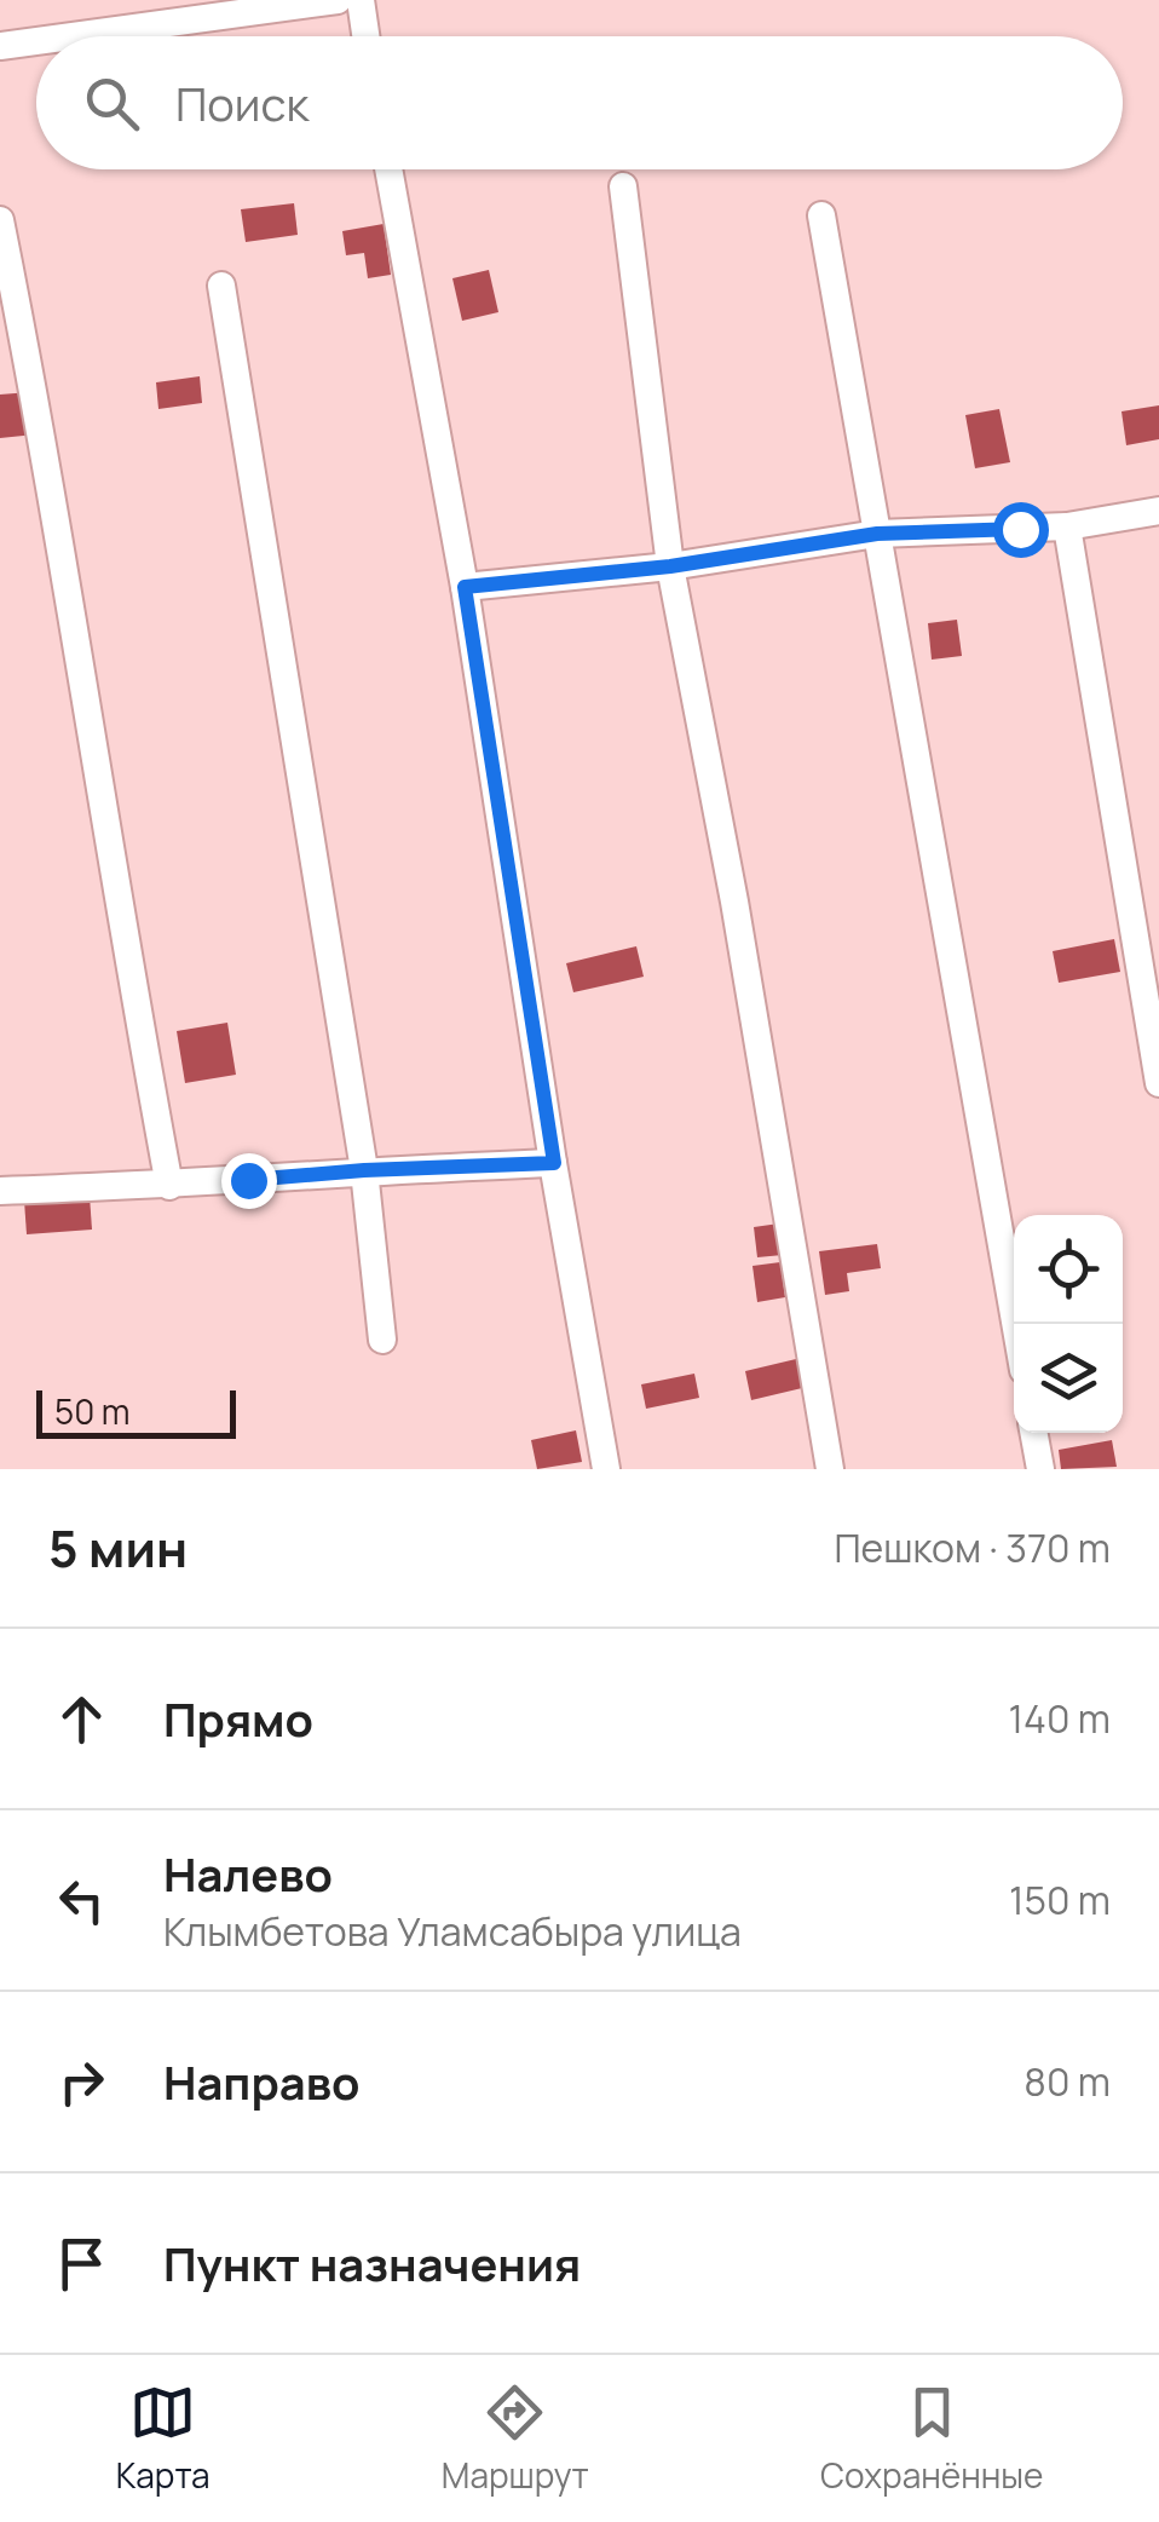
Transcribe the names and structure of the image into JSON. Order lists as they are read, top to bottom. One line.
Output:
{"scale_bar":"50 m","page":{"search":"Поиск","scale":"50 m","heading":["5 мин","Пешком · 370 m"],"list":[["Прямо","140 m"],["Налево","Клымбетова Уламсабыра улица","150 m"],["Направо","80 m"],"Пункт назначения"],"nav":["Карта","Маршрут","Сохранённые"]}}
